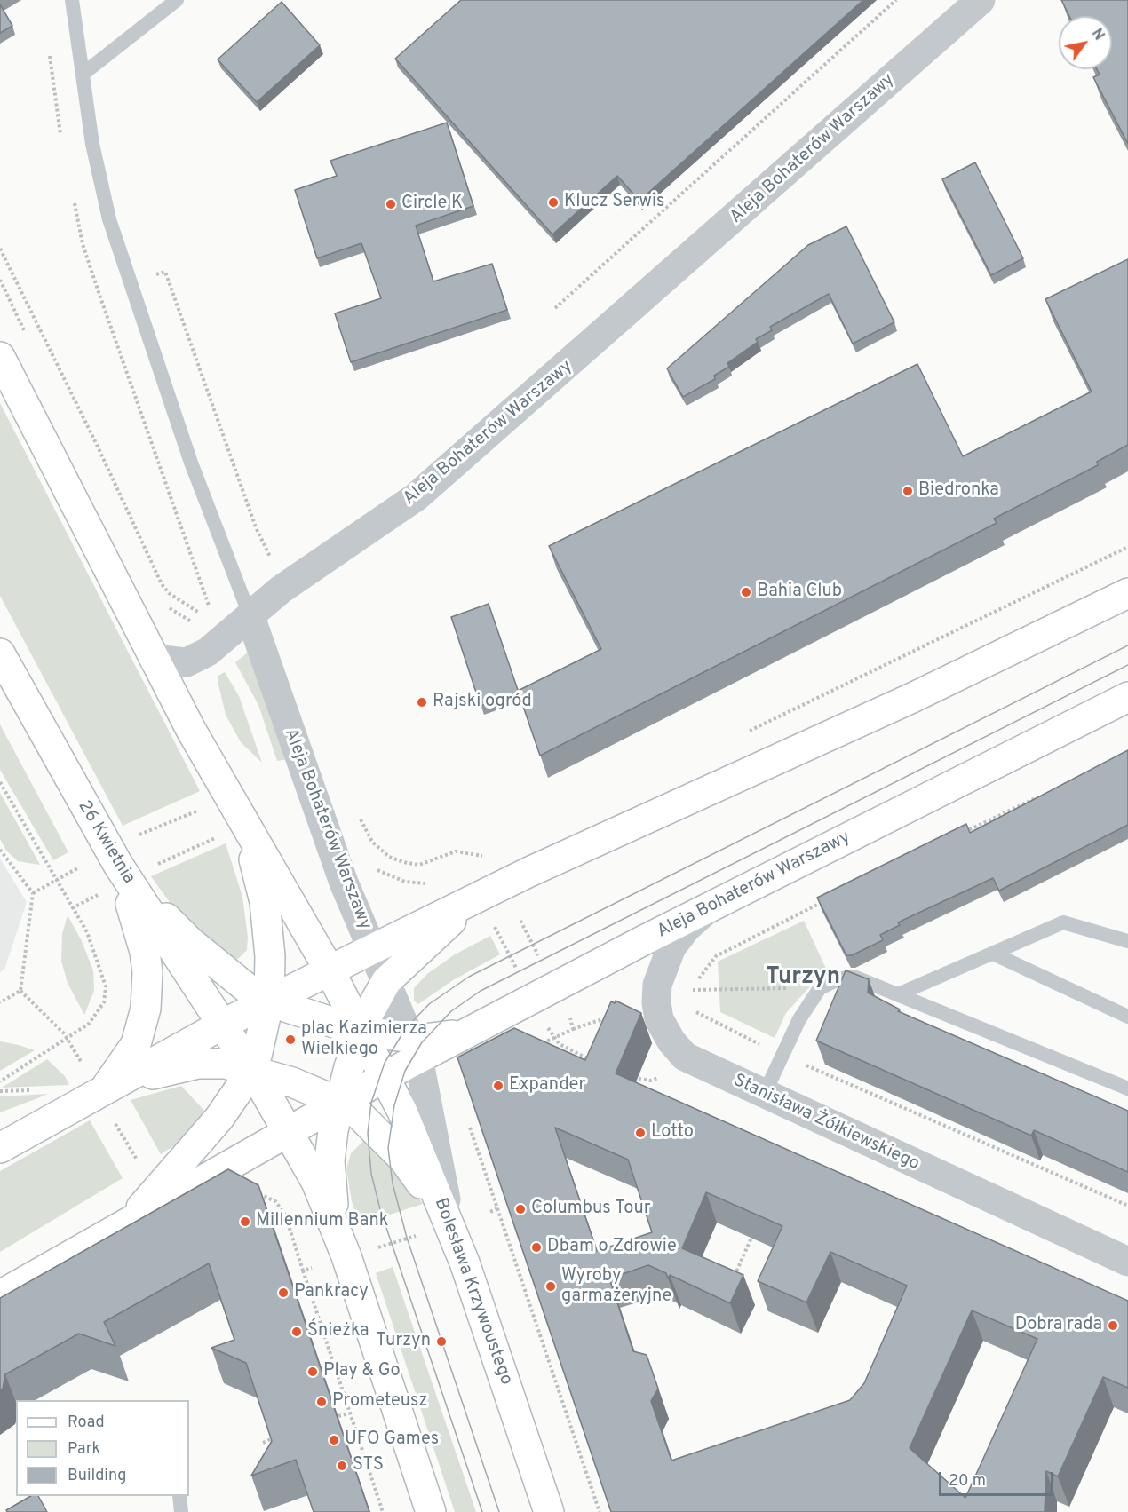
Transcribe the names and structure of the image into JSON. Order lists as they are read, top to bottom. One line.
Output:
{"streets":{"street":["Aleja Bohaterów Warszawy","26 Kwietnia","Stanisława Żółkiewskiego","Bolesława Krzywoustego"]},"crossings":[["Aleja Bohaterów Warszawy","26 Kwietnia"],["Aleja Bohaterów Warszawy","Stanisława Żółkiewskiego"]],"districts":["Turzyn"],"places":["Klucz Serwis","Circle K","Biedronka","Bahia Club","Rajski ogród","plac Kazimierza Wielkiego","Expander","Lotto","Columbus Tour","Millennium Bank","Dbam o Zdrowie","Wyroby garmażeryjne","Pankracy","Dobra rada","Śnieżka","Turzyn","Play & Go","Prometeusz","UFO Games","STS"],"legend":["Road","Park","Building"],"scale_bar":"20 m","north":"top right"}
